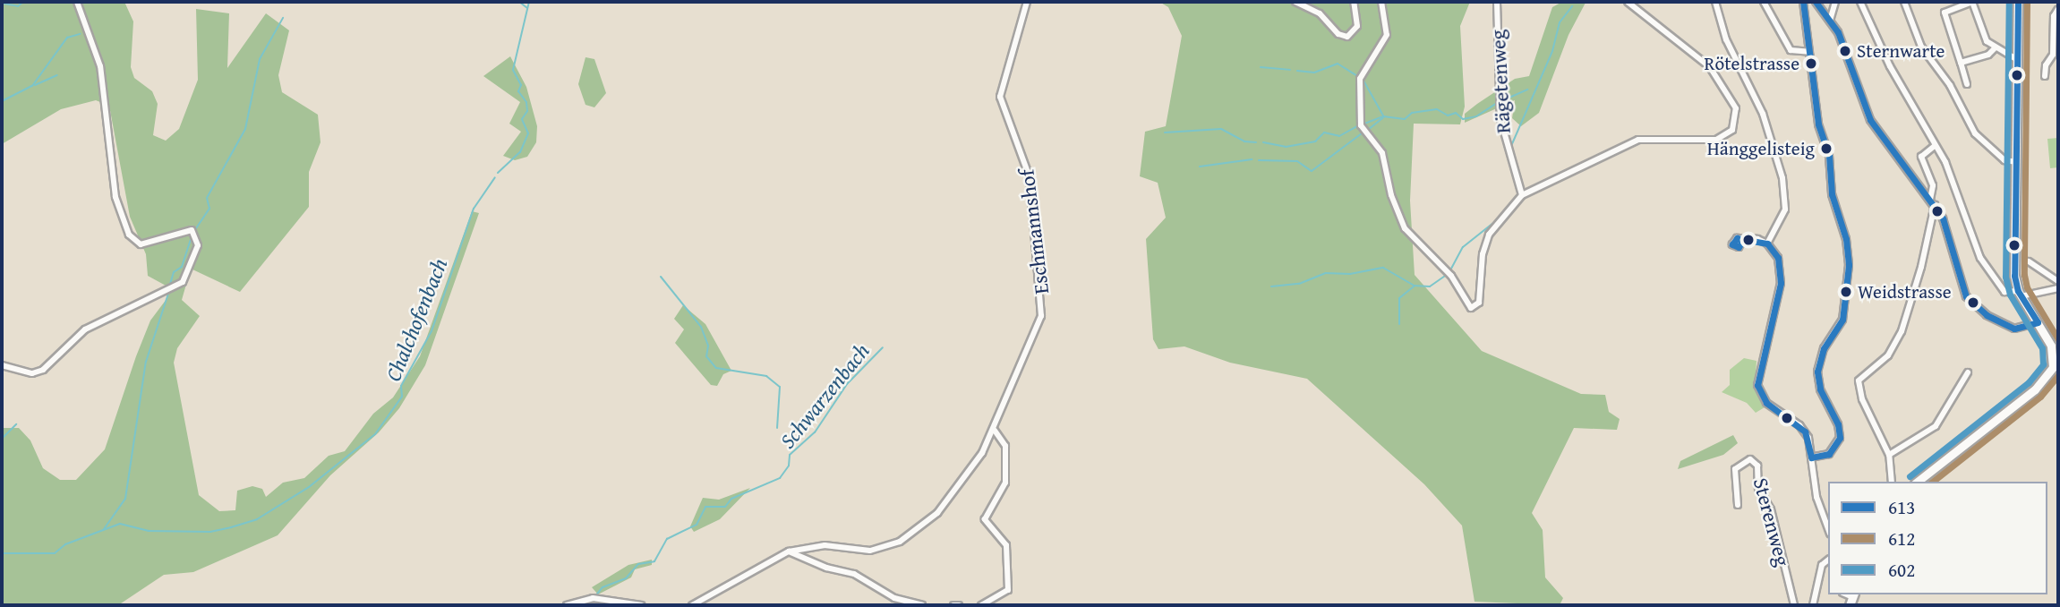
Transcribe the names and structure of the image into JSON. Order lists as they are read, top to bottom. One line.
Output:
{"streets":{"street":["Rägetenweg","Eschmannshof","Sterenweg"]},"water":["Chalchofenbach","Schwarzenbach"],"places":["Sternwarte","Rötelstrasse","Hänggelisteig","Weidstrasse"],"lines":["transit line 613","transit line 612","transit line 602"],"legend":["613","612","602"]}
